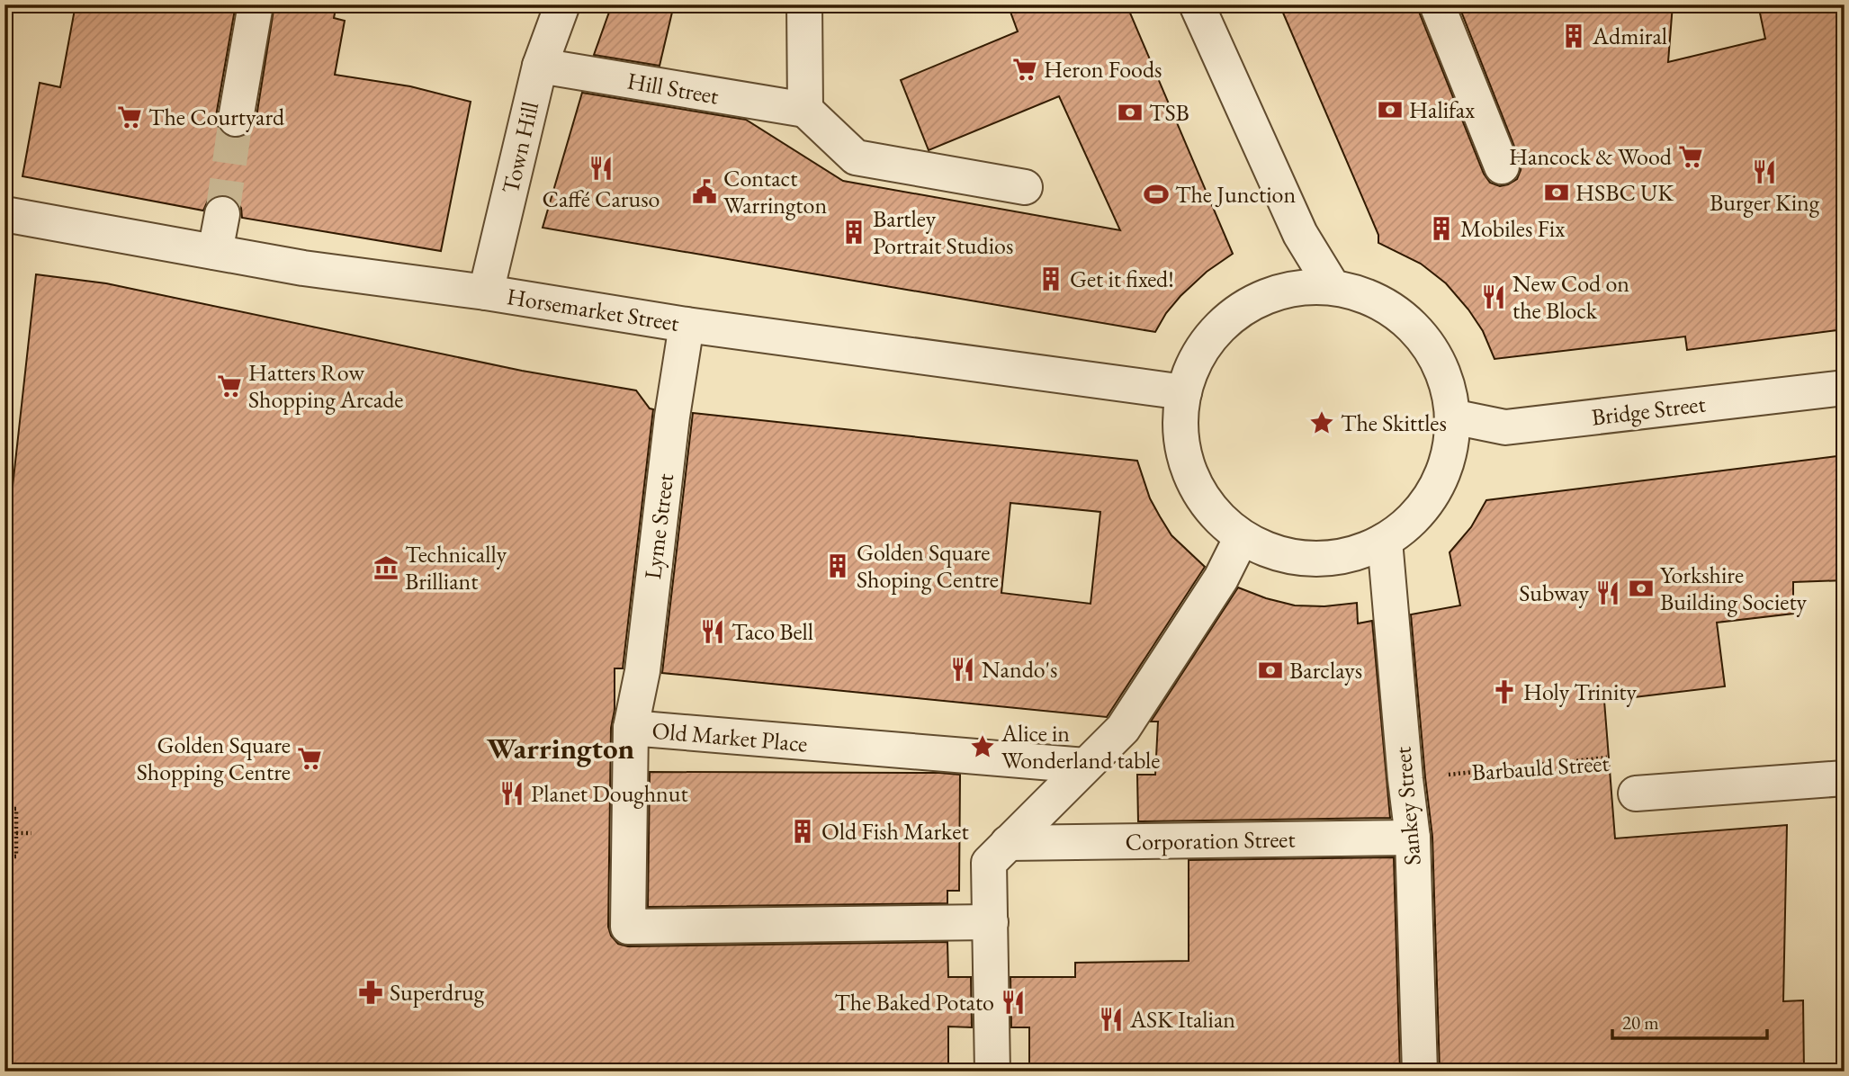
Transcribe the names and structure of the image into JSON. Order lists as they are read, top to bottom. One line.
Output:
{"streets":{"street":["Hill Street","Town Hill","Horsemarket Street","Bridge Street","Lyme Street","Old Market Place","Barbauld Street","Sankey Street","Corporation Street"]},"crossings":[["Hill Street","Town Hill"],["Town Hill","Horsemarket Street"],["Horsemarket Street","Lyme Street"],["Lyme Street","Old Market Place"],["Barbauld Street","Sankey Street"],["Sankey Street","Corporation Street"]],"districts":["Warrington"],"places":{"building":["Admiral","Mobiles Fix","Bartley Portrait Studios","Get it fixed!","Golden Square Shoping Centre","Old Fish Market"],"supermarket":["Heron Foods","The Courtyard","Hancock & Wood","Hatters Row Shopping Arcade","Golden Square Shopping Centre"],"bank":["Halifax","TSB","HSBC UK","Yorkshire Building Society","Barclays"],"restaurant":["Caffé Caruso","Burger King","New Cod on the Block","Subway","Taco Bell","Nando's","Planet Doughnut","The Baked Potato","ASK Italian"],"public building":["Contact Warrington"],"sports":["The Junction"],"place":["The Skittles","Alice in Wonderland table"],"museum":["Technically Brilliant"],"church":["Holy Trinity"],"pharmacy":["Superdrug"]},"scale_bar":"20 m"}
